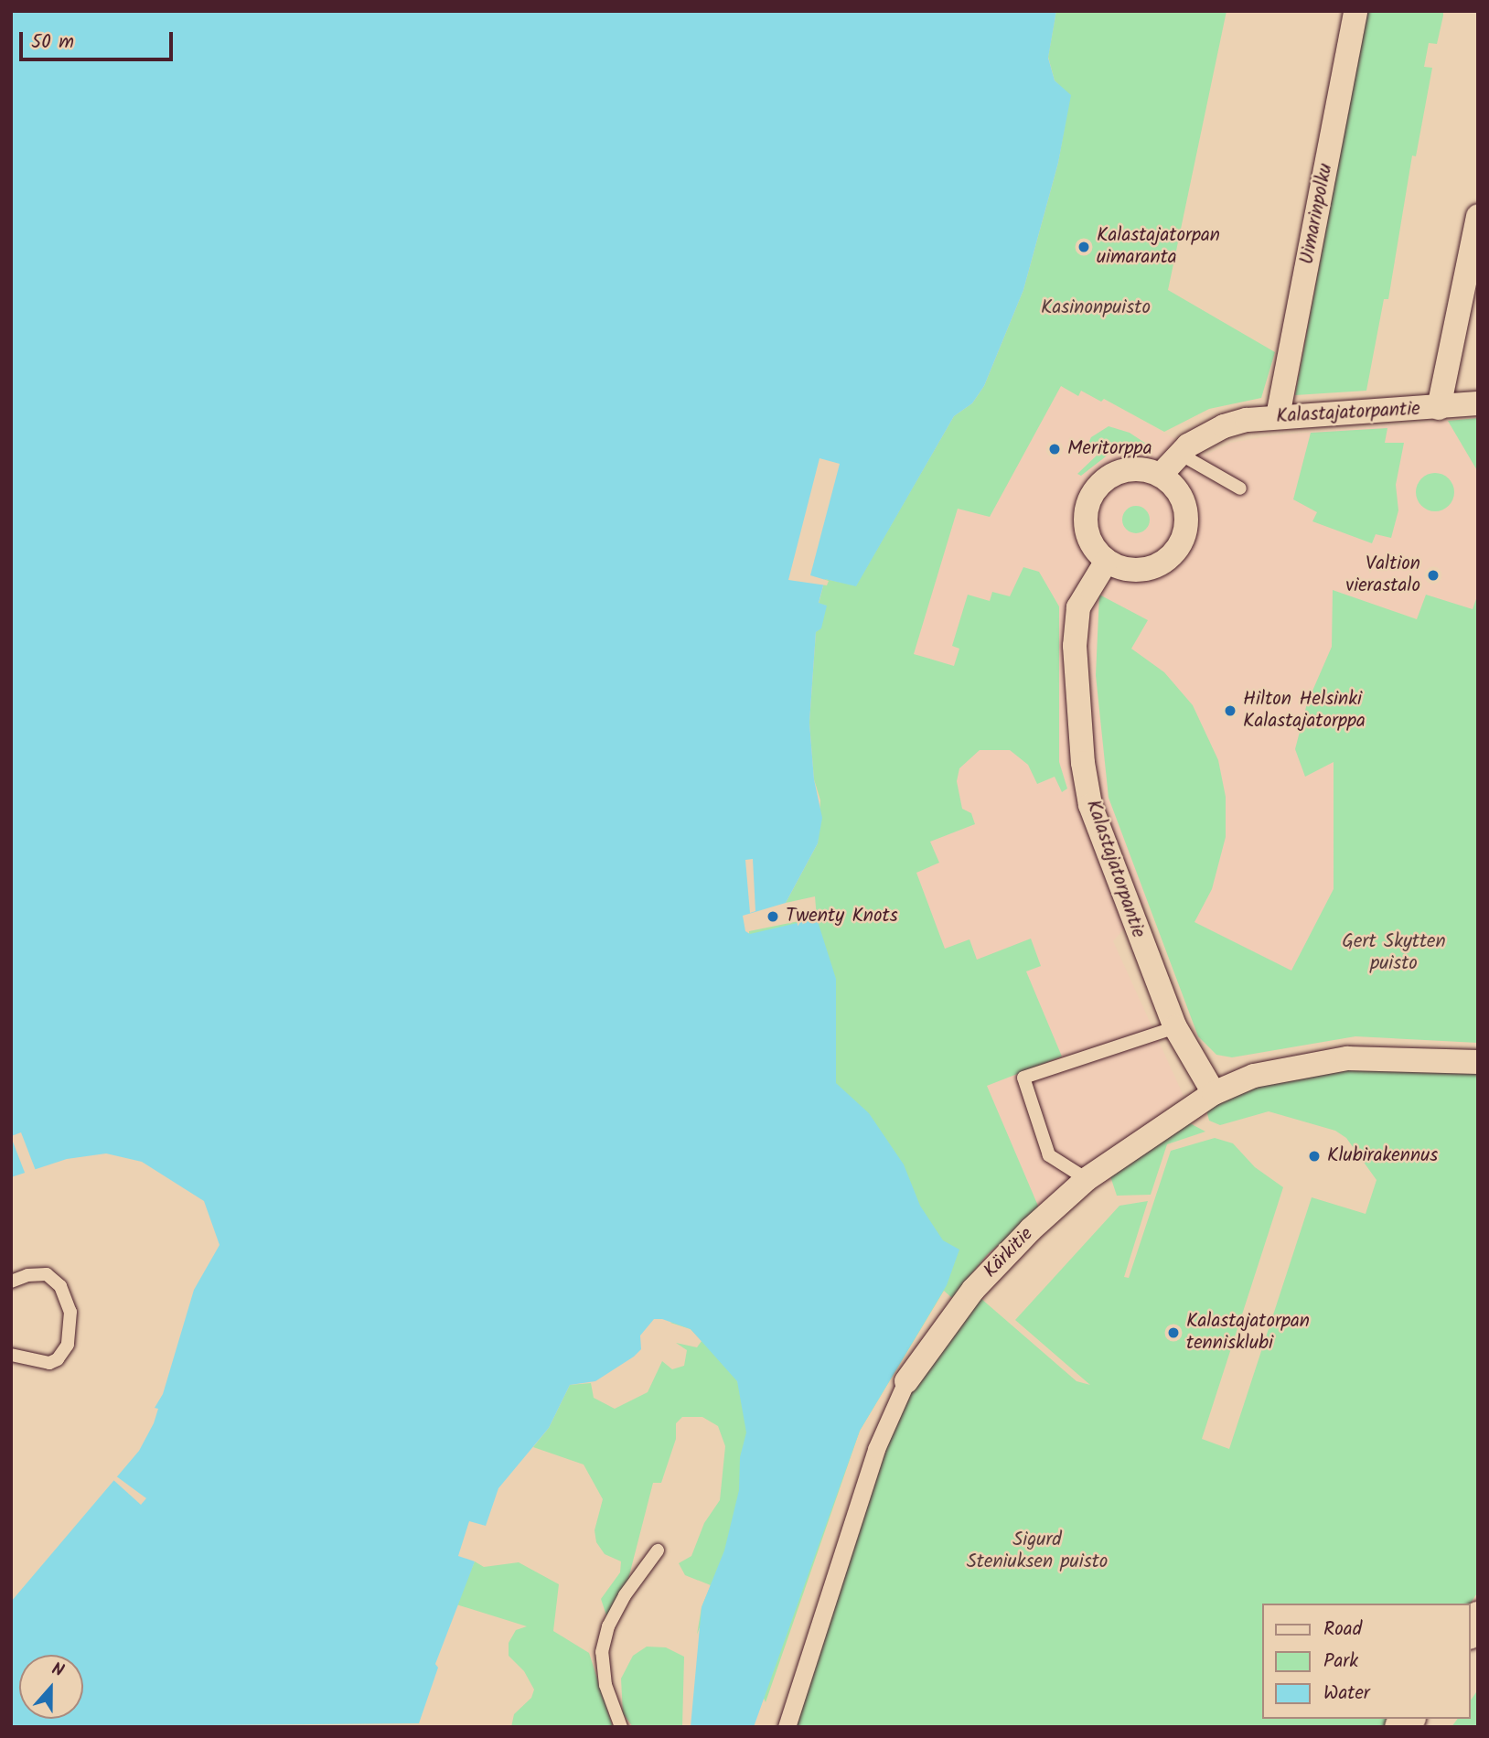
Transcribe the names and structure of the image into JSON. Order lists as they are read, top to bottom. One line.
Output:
{"streets":{"street":["Uimarinpolku","Kalastajatorpantie","Kärkitie"]},"crossings":[["Uimarinpolku","Kalastajatorpantie"],["Kalastajatorpantie","Kärkitie"]],"parks":["Kasinonpuisto","Gert Skytten puisto","Sigurd Steniuksen puisto"],"places":["Kalastajatorpan uimaranta","Meritorppa","Valtion vierastalo","Hilton Helsinki Kalastajatorppa","Twenty Knots","Klubirakennus","Kalastajatorpan tennisklubi"],"legend":["Road","Park","Water"],"scale_bar":"50 m","north":"top"}
